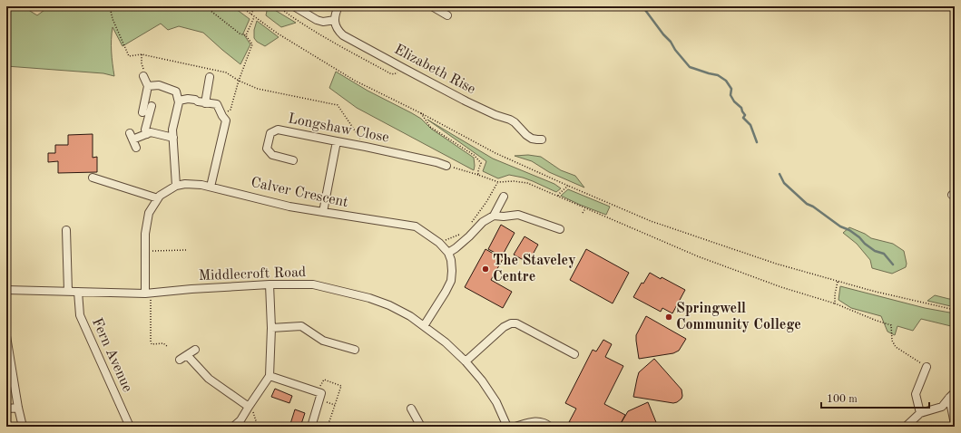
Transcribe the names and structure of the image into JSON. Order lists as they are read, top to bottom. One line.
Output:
{"streets":{"street":["Elizabeth Rise","Longshaw Close","Calver Crescent","Middlecroft Road","Fern Avenue"]},"crossings":[["Calver Crescent","Middlecroft Road"],["Middlecroft Road","Fern Avenue"]],"places":["The Staveley Centre","Springwell Community College"],"scale_bar":"100 m"}
